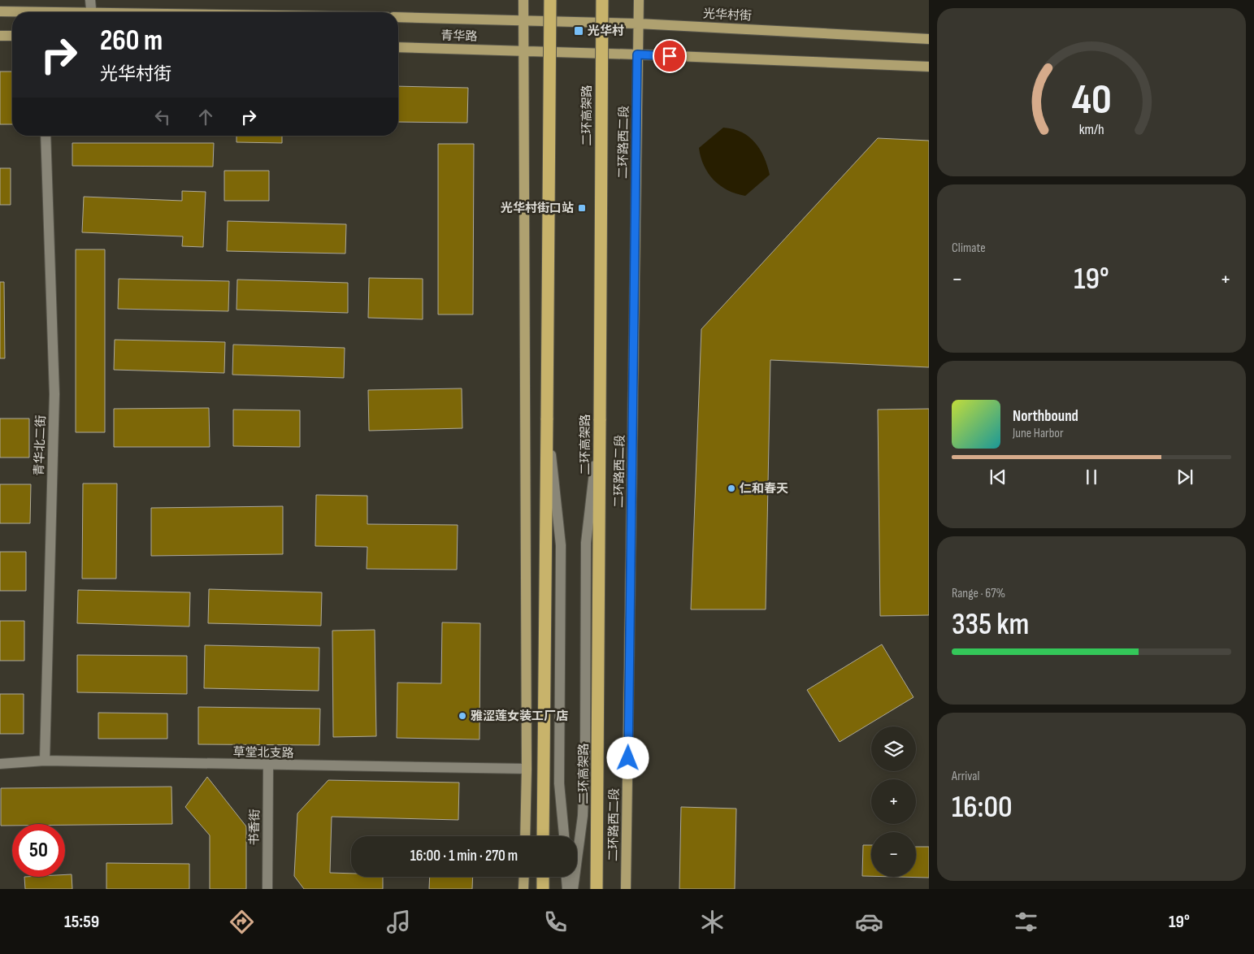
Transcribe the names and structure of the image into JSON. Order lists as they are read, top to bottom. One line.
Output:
{"streets":{"highway":["二环高架路"],"main road":["光华村街","青华路","二环路西二段"],"street":["青华北二街","草堂北支路","书香街"]},"crossings":[["光华村街","青华路"],["光华村街","二环路西二段"],["青华北二街","草堂北支路"],["草堂北支路","书香街"]],"places":{"transit":["光华村","光华村街口站"],"other":["仁和春天","雅涩莲女装工厂店"]},"page":{"turn":["260 m","光华村街"],"tile":["Climate",["Range · 67%","335 km"],["Arrival","16:00"]],"heat":["−","19°","+"],"song":["Northbound","June Harbor"],"map_buttons":["+","−"],"limit":"50","trip":"16:00 · 1 min · 270 m","tabs":["15:59","19°"],"gauge":["40","km/h"]}}
